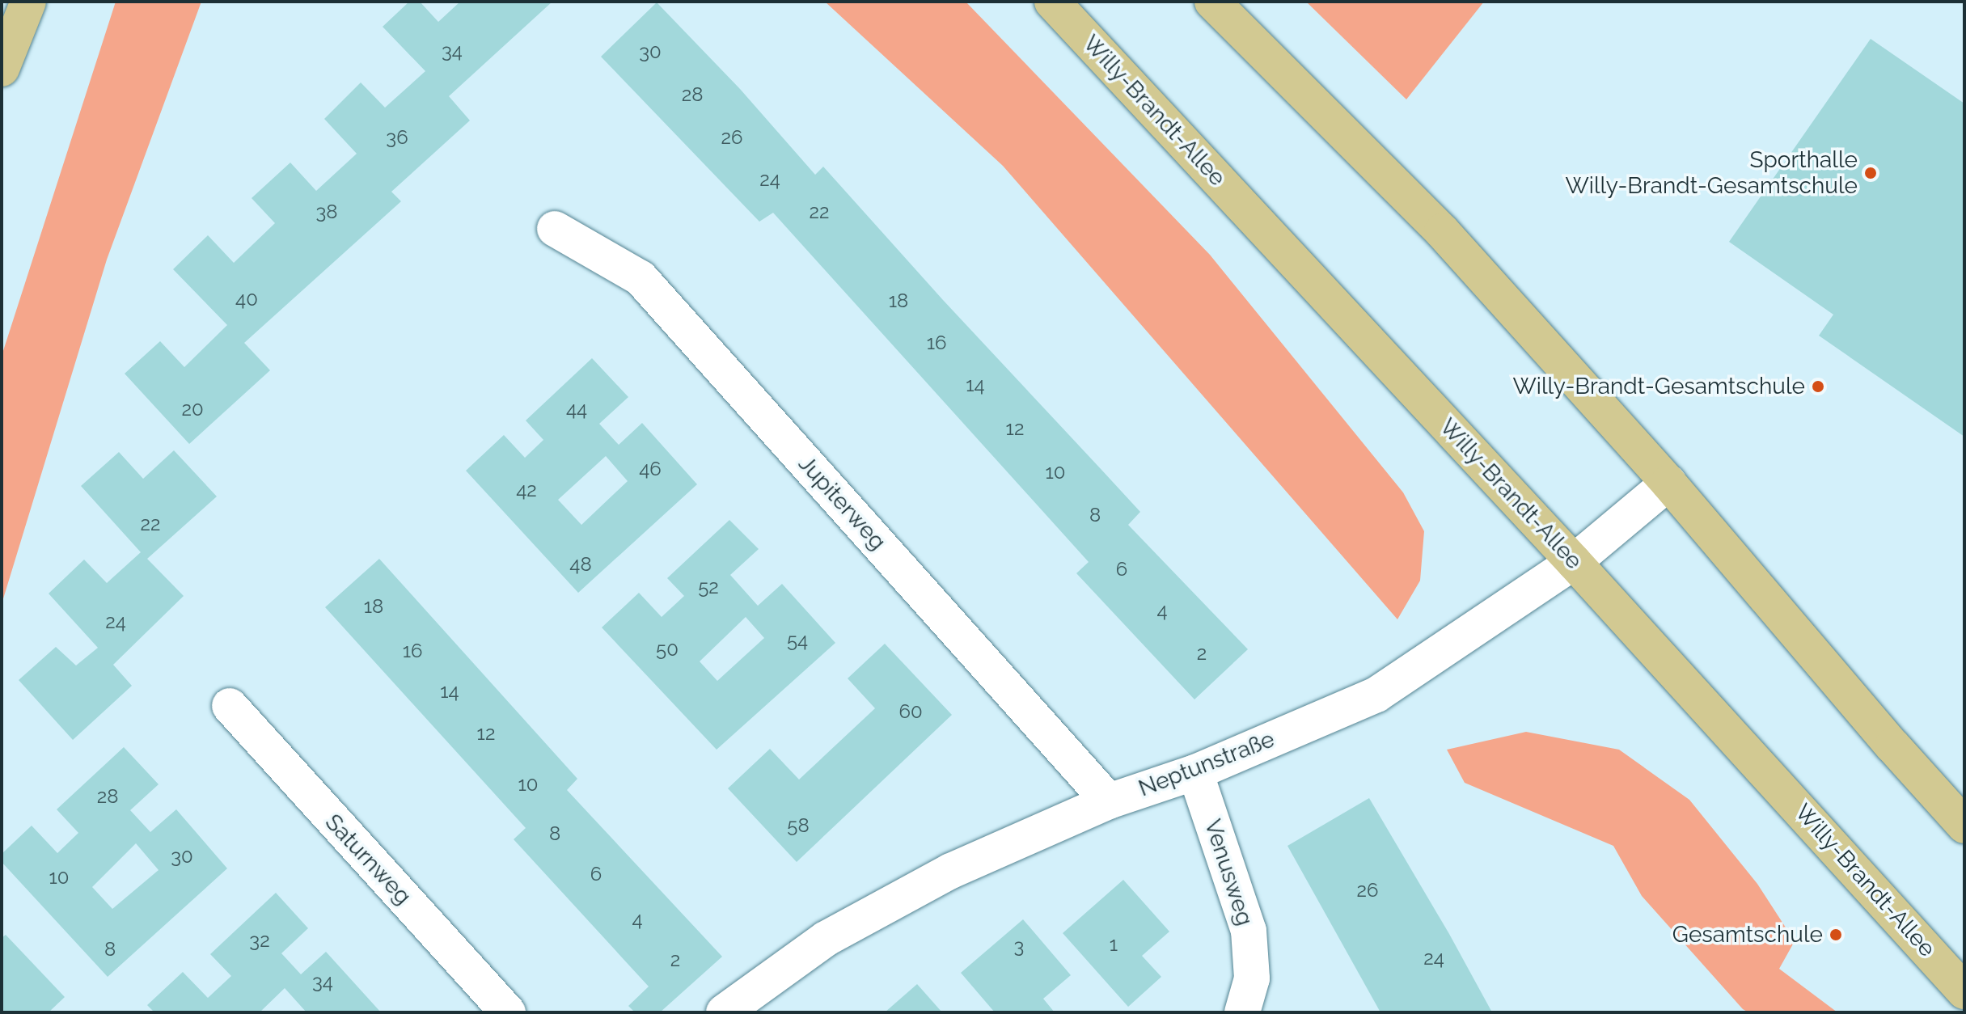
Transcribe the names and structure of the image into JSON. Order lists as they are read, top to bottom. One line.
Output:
{"streets":{"main road":["Willy-Brandt-Allee"],"street":["Jupiterweg","Neptunstraße","Saturnweg","Venusweg"]},"crossings":[["Willy-Brandt-Allee","Neptunstraße"],["Jupiterweg","Neptunstraße"],["Neptunstraße","Venusweg"]],"places":["Sporthalle Willy-Brandt-Gesamtschule","Willy-Brandt-Gesamtschule","Gesamtschule"],"house_numbers":["34","30","28","36","26","24","38","22","40","18","16","14","20","44","12","46","10","42","8","22","48","6","52","18","4","24","54","50","16","2","14","60","12","10","28","58","8","30","6","10","26","4","32","1","3","8","24","2","34"]}
